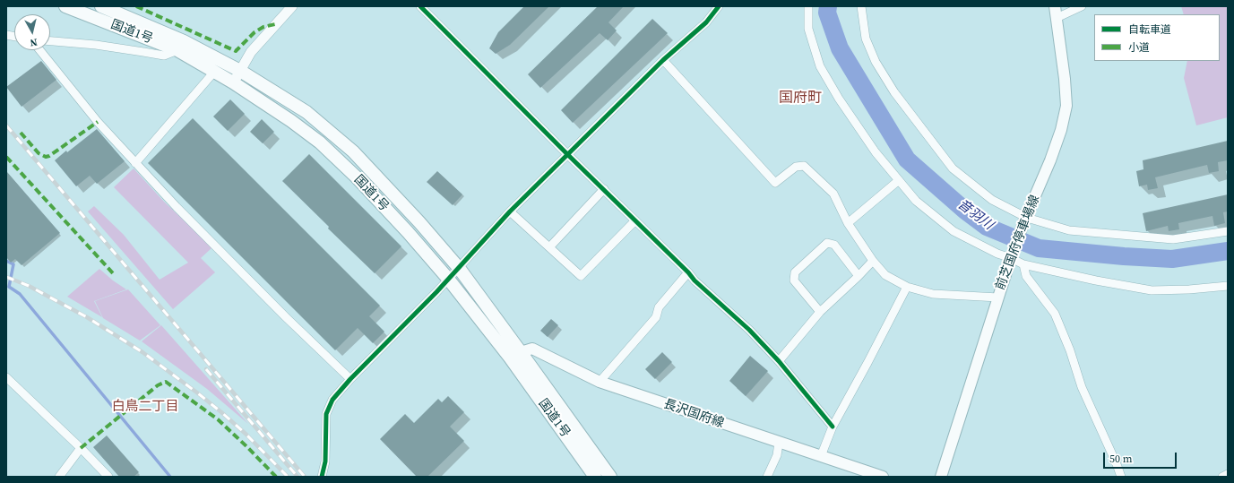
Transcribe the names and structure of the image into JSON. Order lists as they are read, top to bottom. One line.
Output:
{"streets":{"highway":["国道1号"],"main road":["前芝国府停車場線","長沢国府線"]},"crossings":[["国道1号","長沢国府線"]],"districts":["国府町","白鳥二丁目"],"water":["音羽川"],"legend":["自転車道","小道"],"scale_bar":"50 m","north":"bottom"}
